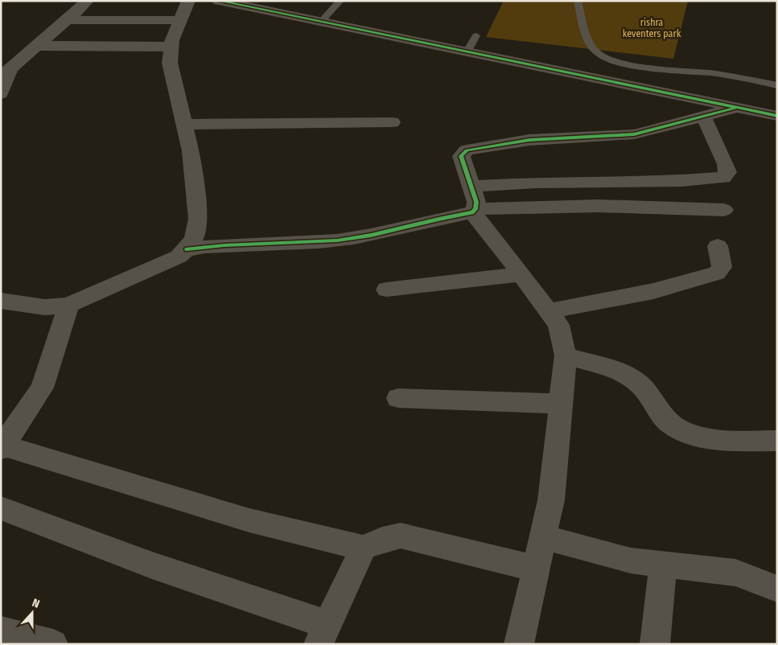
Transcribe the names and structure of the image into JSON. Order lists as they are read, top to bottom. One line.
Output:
{"parks":["rishra keventers park"],"north":"top"}
